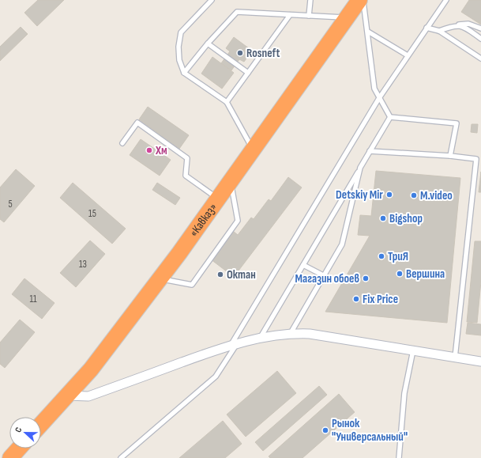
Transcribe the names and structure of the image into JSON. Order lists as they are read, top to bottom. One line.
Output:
{"streets":{"highway":["«Кавказ»"]},"places":["Rosneft","Хм","Detskiy Mir","M.video","Bigshop","ТриЯ","Вершина","Октан","Магазин обоев","Fix Price","Рынок \"Универсальный\""],"house_numbers":["5","15","13","11"],"north":"left"}
